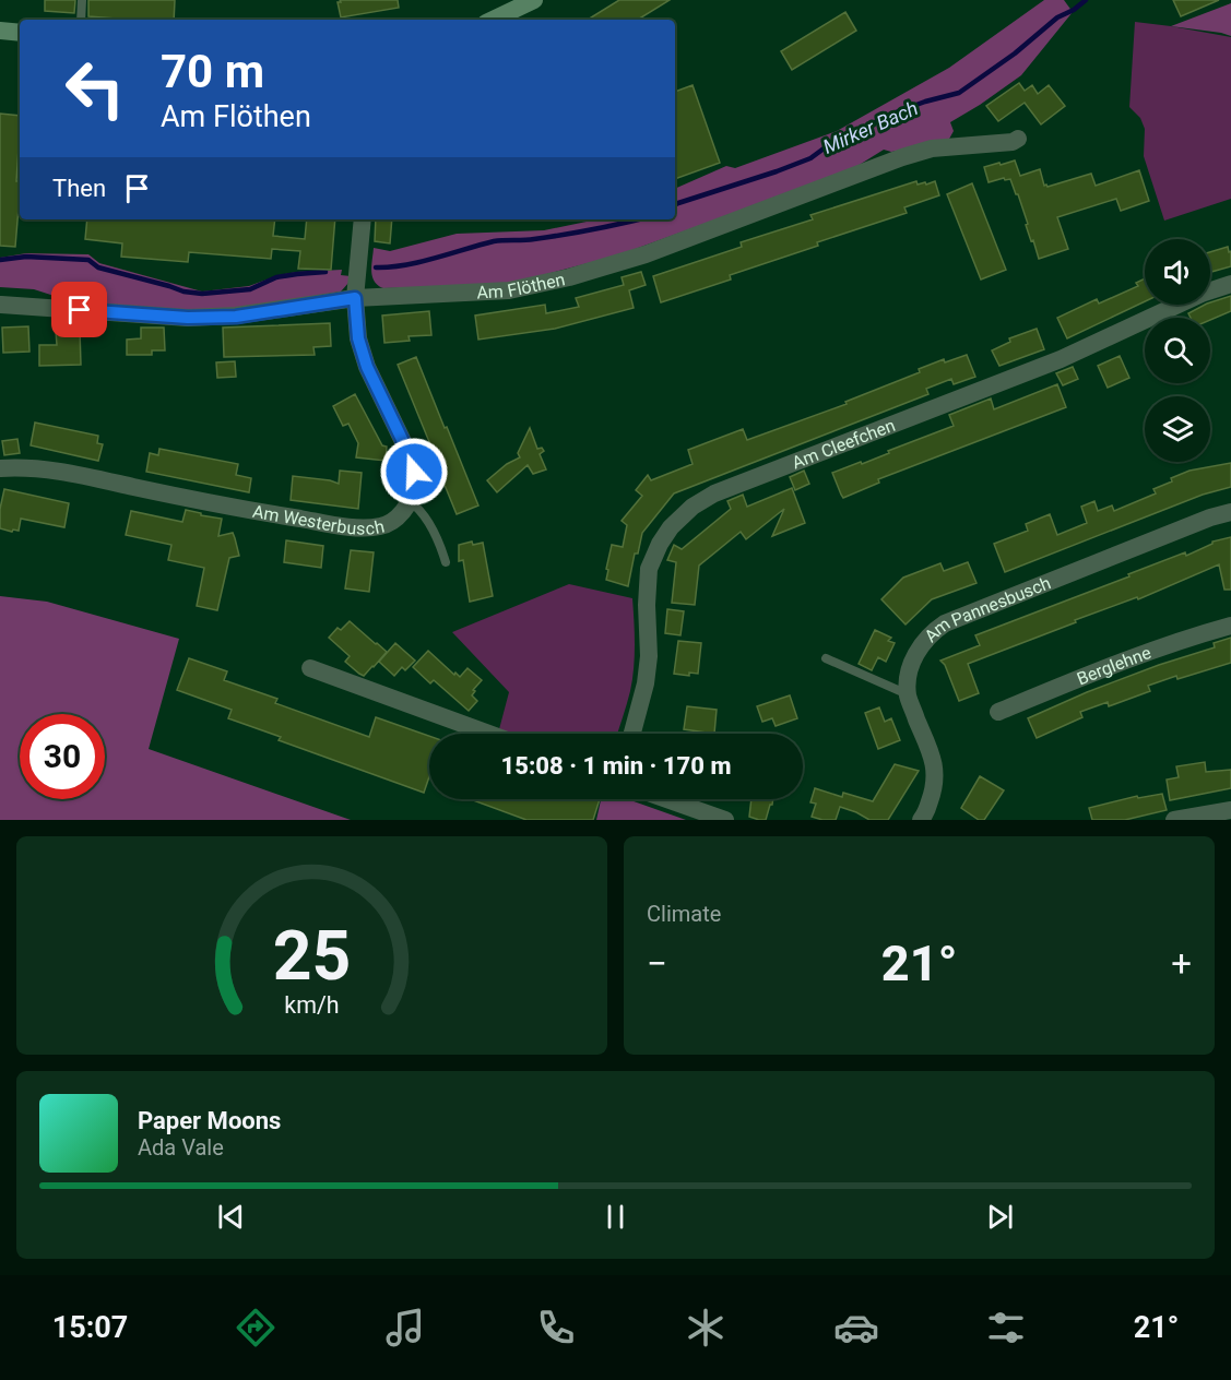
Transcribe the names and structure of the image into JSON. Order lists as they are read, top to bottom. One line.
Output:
{"streets":{"street":["Am Flöthen","Am Cleefchen","Am Westerbusch","Am Pannesbusch","Berglehne"]},"water":["Mirker Bach"],"page":{"turn":["70 m","Am Flöthen"],"then":"Then","limit":"30","trip":"15:08 · 1 min · 170 m","tile":"Climate","heat":["−","21°","+"],"song":["Paper Moons","Ada Vale"],"tabs":["15:07","21°"],"gauge":["25","km/h"]}}
